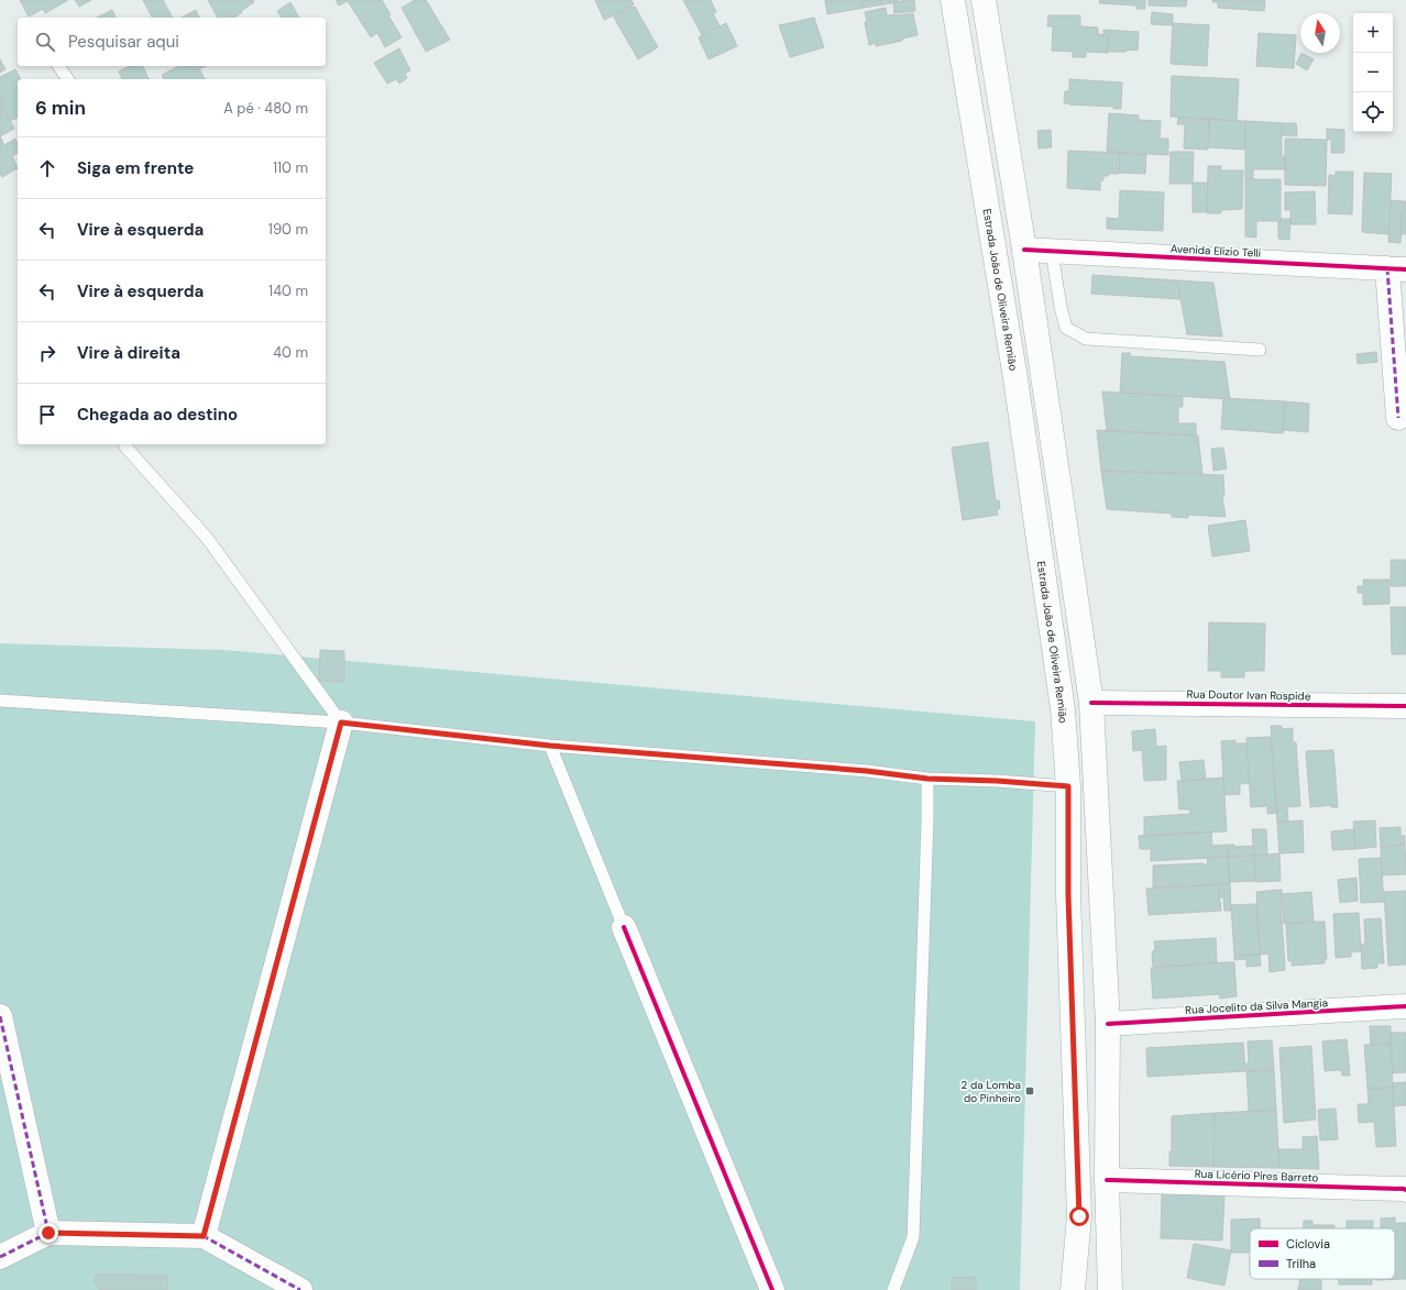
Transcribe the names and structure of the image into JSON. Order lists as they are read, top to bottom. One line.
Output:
{"streets":{"street":["Avenida Elizio Telli","Estrada João de Oliveira Remião","Rua Doutor Ivan Rospide","Rua Jocelito da Silva Mangia","Rua Licério Pires Barreto"]},"places":{"transit":["2 da Lomba do Pinheiro"]},"legend":["Ciclovia","Trilha"],"north":"top","page":{"map_buttons":["+","−"],"search":"Pesquisar aqui","heading":["6 min","A pé · 480 m"],"list":[["Siga em frente","110 m"],["Vire à esquerda","190 m"],["Vire à esquerda","140 m"],["Vire à direita","40 m"],"Chegada ao destino"]}}
